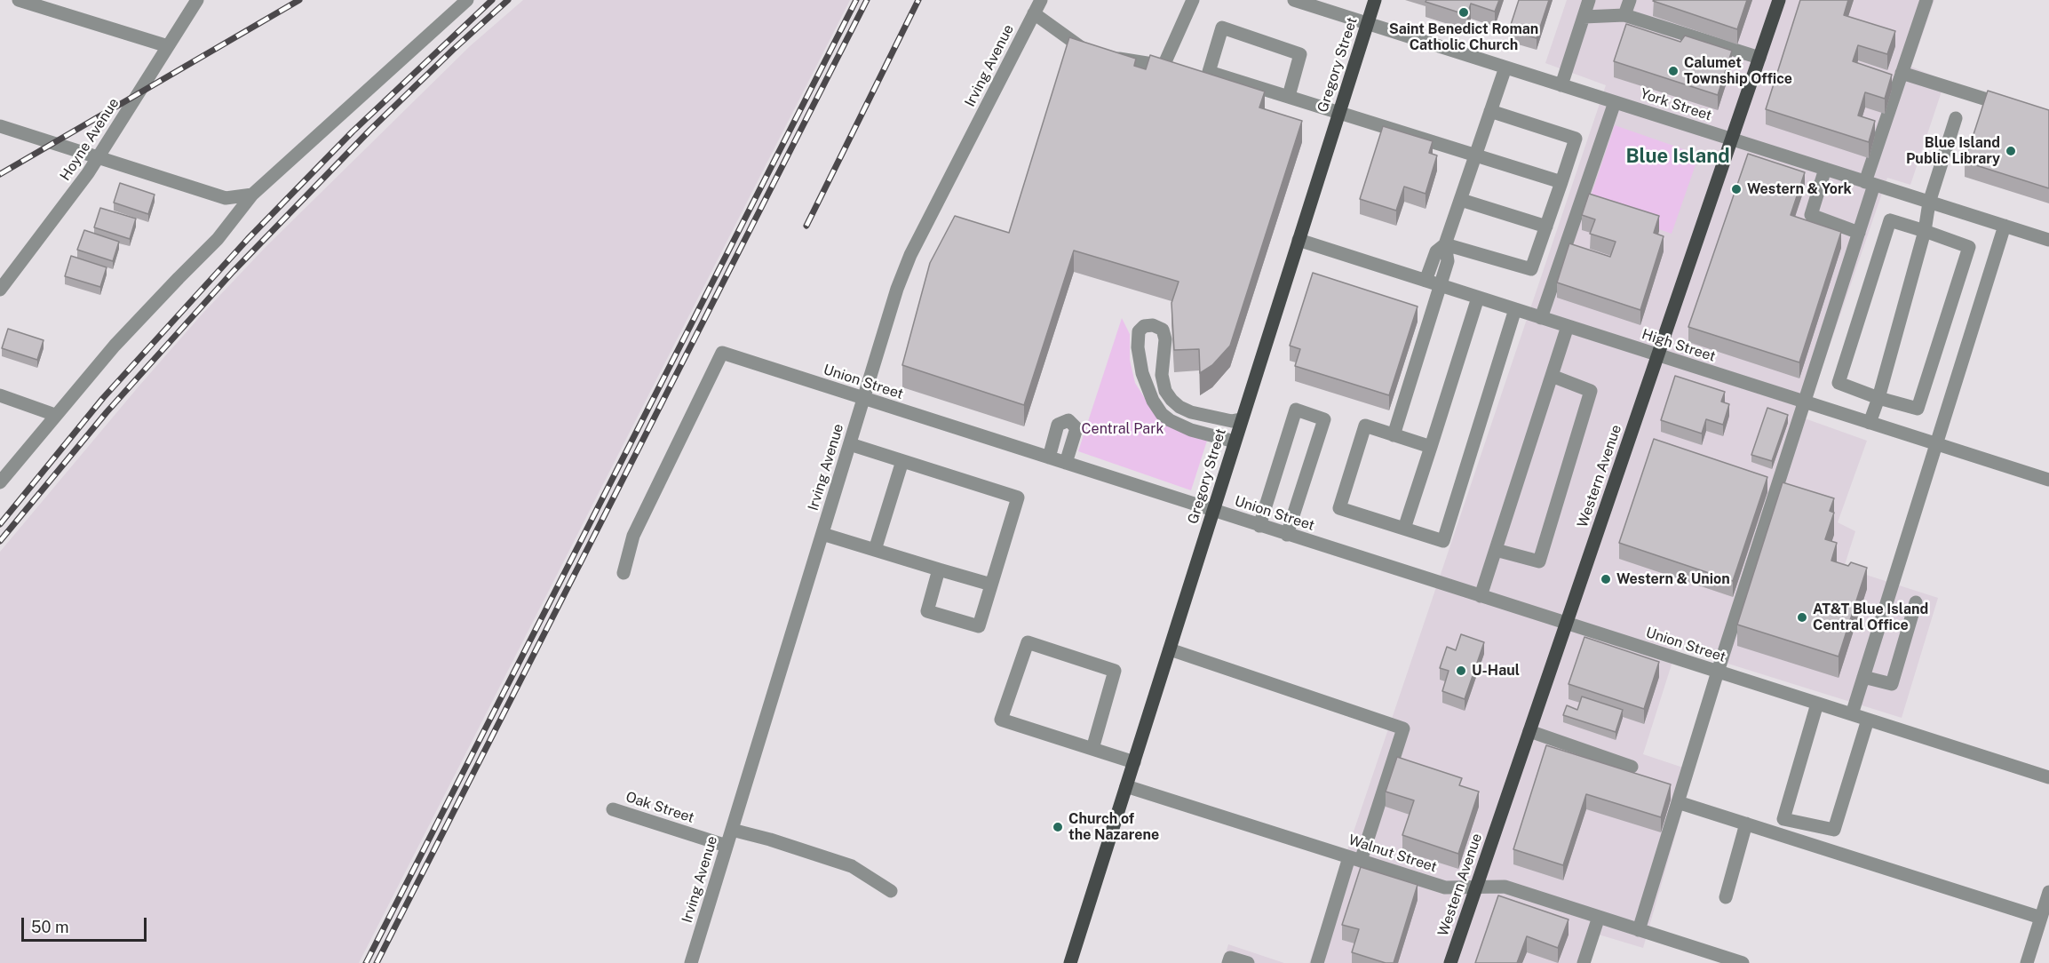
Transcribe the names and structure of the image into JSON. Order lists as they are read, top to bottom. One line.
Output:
{"streets":{"main road":["Gregory Street","Western Avenue"],"street":["Irving Avenue","York Street","Hoyne Avenue","High Street","Union Street","Oak Street","Walnut Street"]},"crossings":[["Gregory Street","York Street"],["Gregory Street","High Street"],["Gregory Street","Union Street"],["Gregory Street","Walnut Street"],["Irving Avenue","Union Street"],["Irving Avenue","Oak Street"],["York Street","Western Avenue"],["High Street","Western Avenue"],["Union Street","Western Avenue"],["Western Avenue","Walnut Street"]],"districts":["Blue Island"],"parks":["Central Park"],"places":["Saint Benedict Roman Catholic Church","Calumet Township Office","Blue Island Public Library","Western & York","Western & Union","AT&T Blue Island Central Office","U-Haul","Church of the Nazarene"],"scale_bar":"50 m"}
